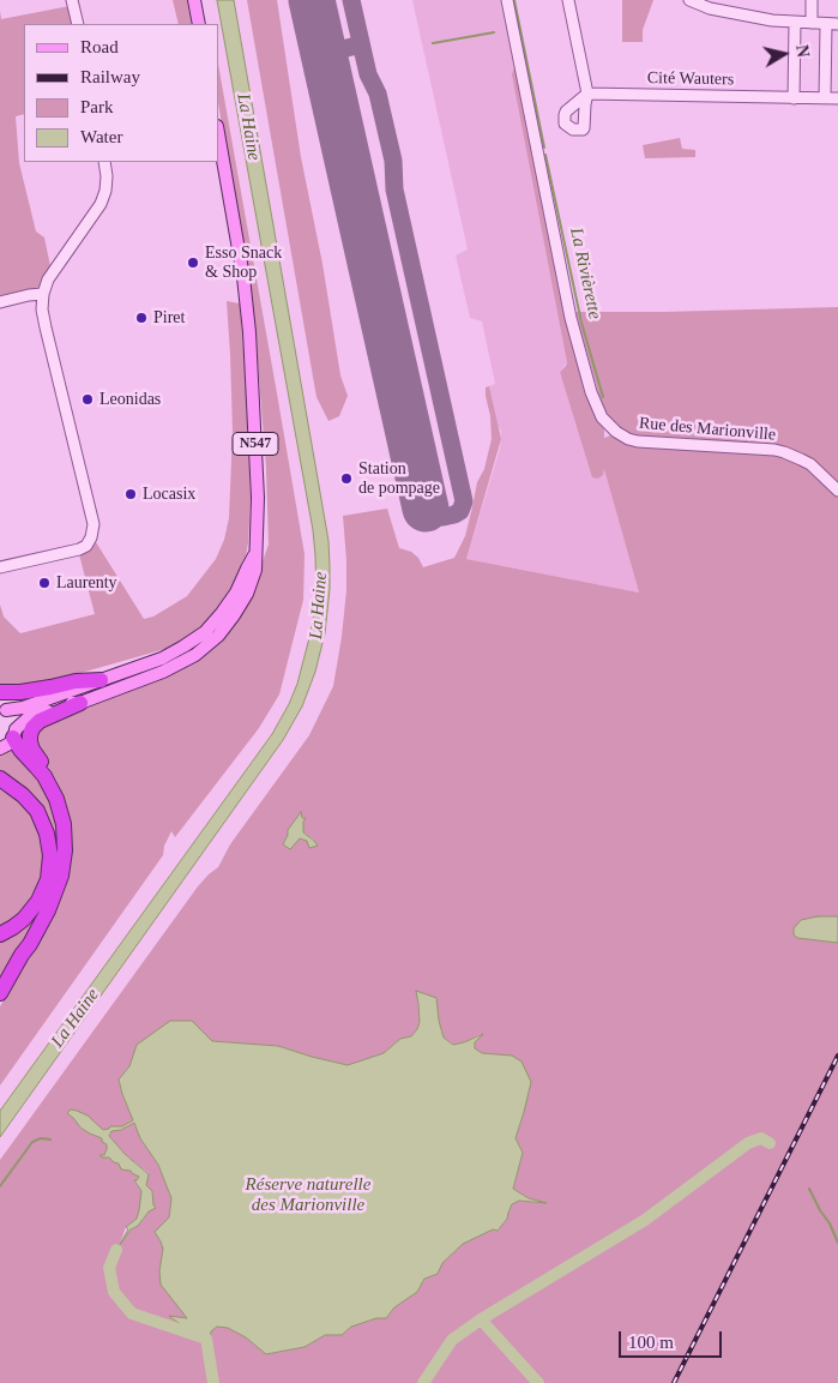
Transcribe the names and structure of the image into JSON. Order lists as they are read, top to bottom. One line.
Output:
{"streets":{"main road":["N547"],"street":["Cité Wauters","Rue des Marionville"]},"water":["La Haine","La Rivièrette","Réserve naturelle des Marionville"],"places":["Esso Snack & Shop","Piret","Leonidas","Station de pompage","Locasix","Laurenty"],"legend":["Road","Railway","Park","Water"],"scale_bar":"100 m","north":"right"}
